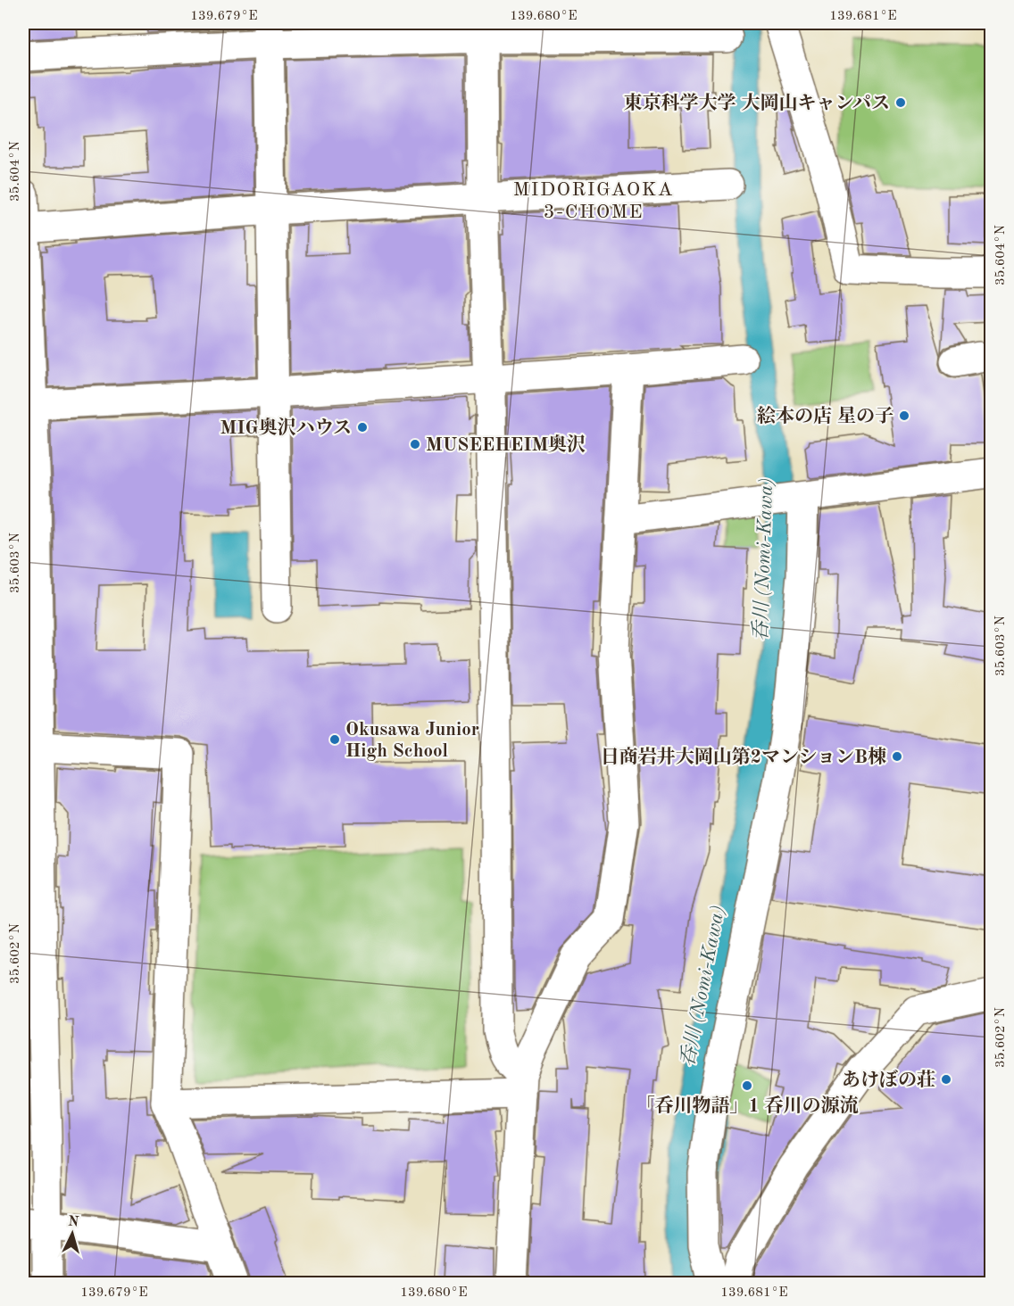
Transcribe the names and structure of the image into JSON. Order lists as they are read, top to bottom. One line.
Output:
{"districts":["MIDORIGAOKA 3-CHOME"],"water":["呑川 (Nomi-Kawa)"],"places":["東京科学大学 大岡山キャンパス","絵本の店 星の子","MIG奥沢ハウス","MUSEEHEIM奥沢","Okusawa Junior High School","日商岩井大岡山第2マンションB棟","あけぼの荘","「呑川物語」1 呑川の源流"],"north":"top","coordinates":["139.679°E","139.680°E","139.681°E","35.604°N","35.603°N","35.602°N"]}
